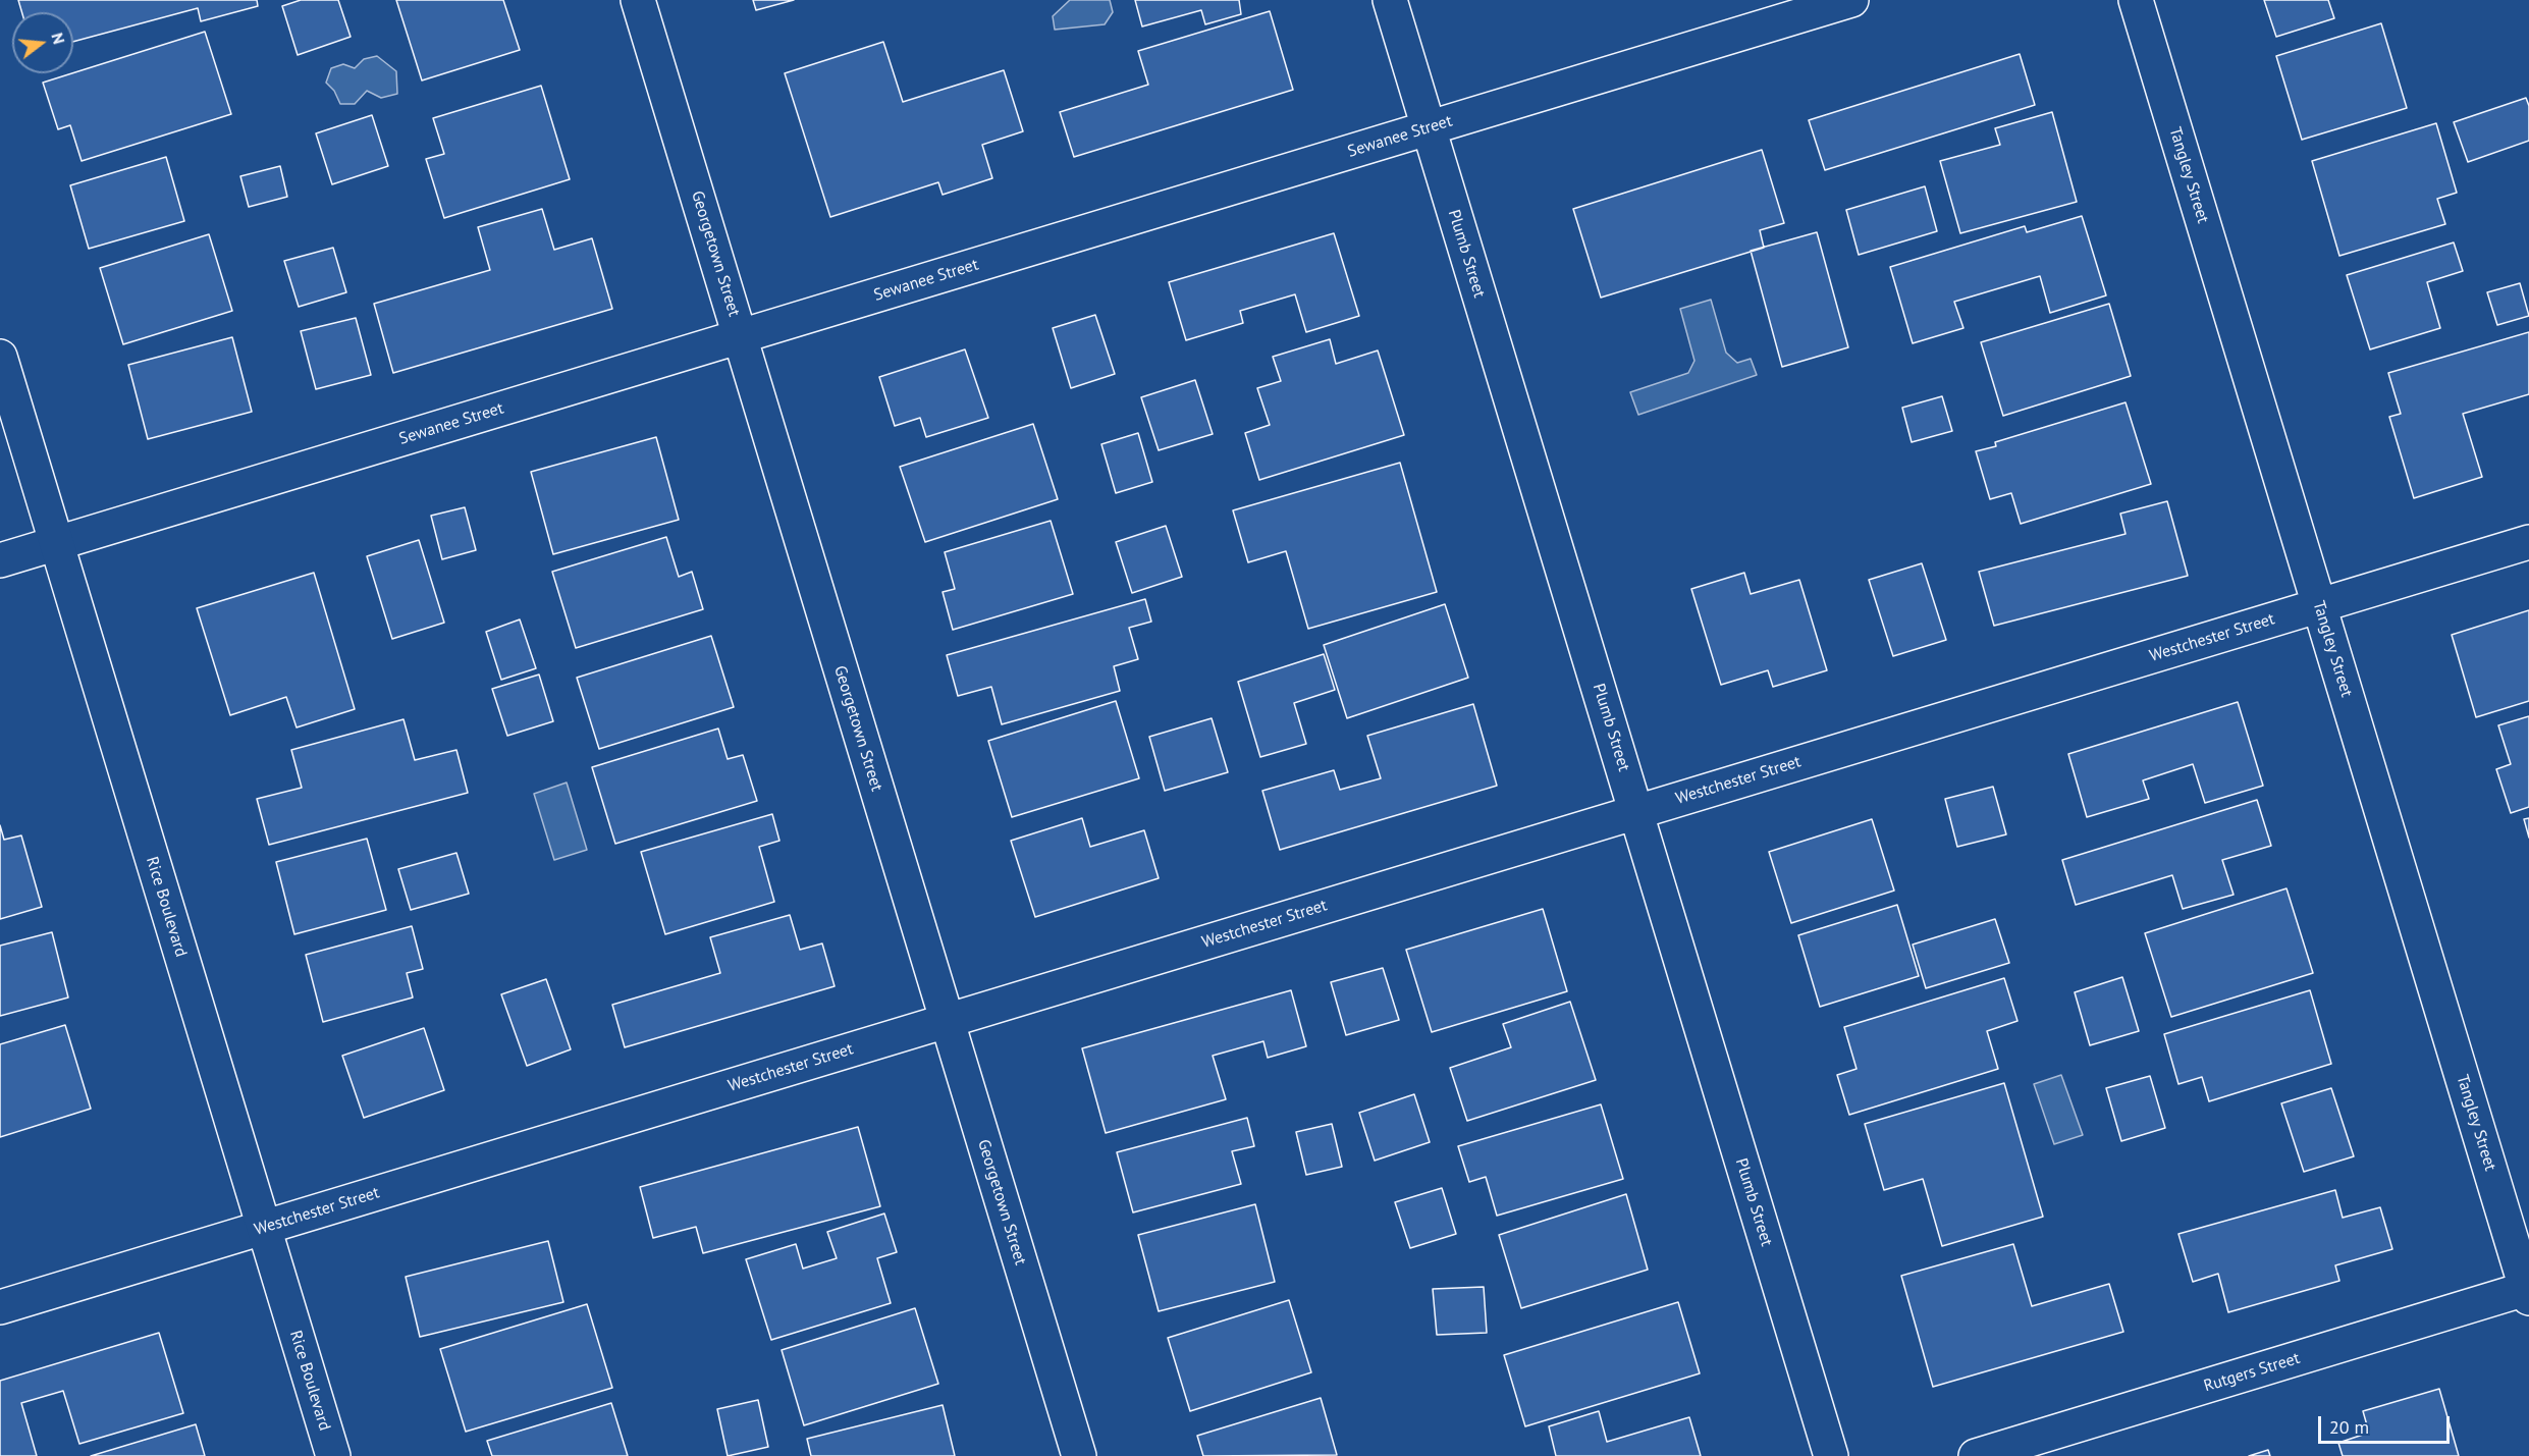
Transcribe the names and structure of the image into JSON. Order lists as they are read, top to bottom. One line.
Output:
{"streets":{"street":["Sewanee Street","Tangley Street","Georgetown Street","Plumb Street","Westchester Street","Rice Boulevard","Rutgers Street"]},"crossings":[["Sewanee Street","Georgetown Street"],["Sewanee Street","Plumb Street"],["Sewanee Street","Rice Boulevard"],["Tangley Street","Westchester Street"],["Tangley Street","Rutgers Street"],["Georgetown Street","Westchester Street"],["Plumb Street","Westchester Street"],["Westchester Street","Rice Boulevard"]],"scale_bar":"20 m","north":"right"}
